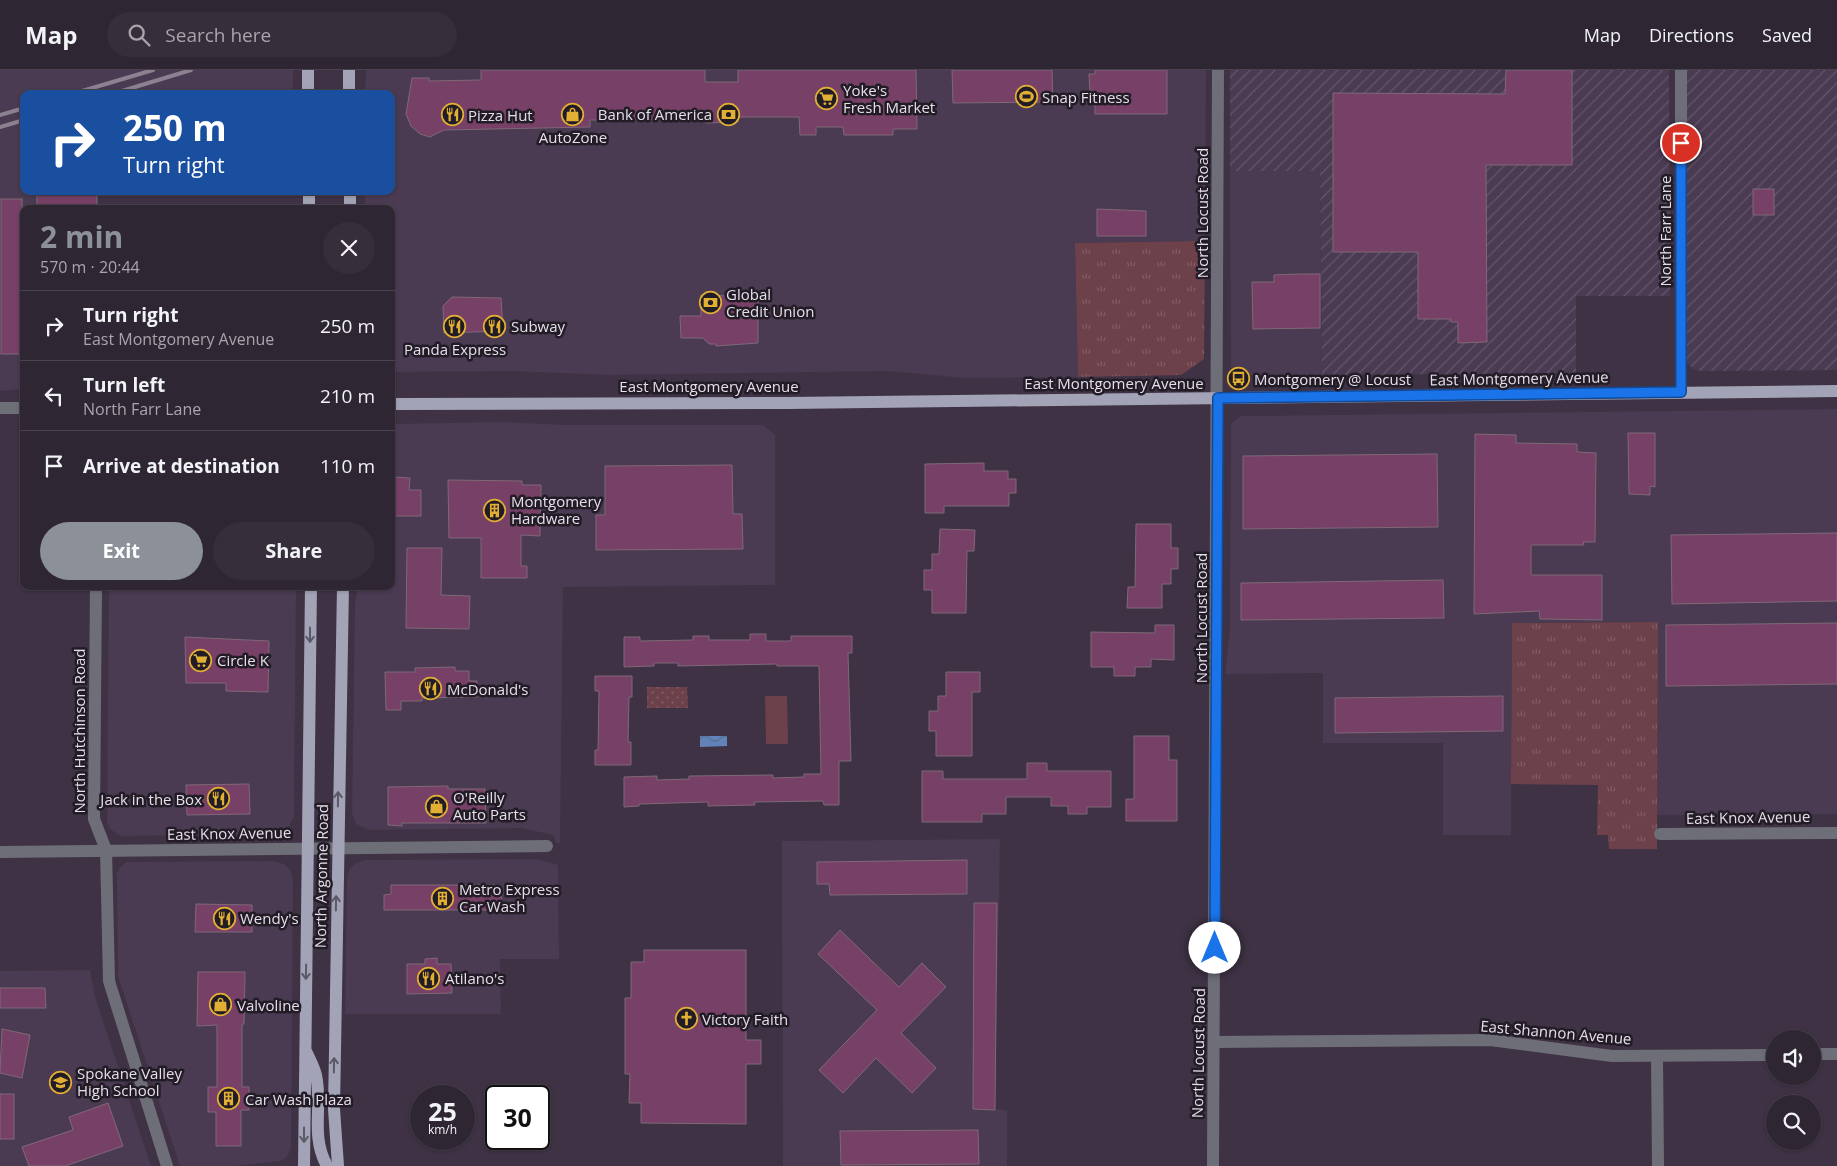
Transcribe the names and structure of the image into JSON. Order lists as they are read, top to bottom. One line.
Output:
{"streets":{"main road":["East Montgomery Avenue","North Argonne Road"],"street":["North Locust Road","North Farr Lane","North Hutchinson Road","East Knox Avenue","East Shannon Avenue"]},"crossings":[["North Locust Road","East Montgomery Avenue"],["North Locust Road","East Shannon Avenue"],["North Farr Lane","East Montgomery Avenue"],["North Hutchinson Road","East Knox Avenue"],["East Knox Avenue","North Argonne Road"]],"places":{"sports":["Snap Fitness"],"supermarket":["Yoke's Fresh Market","Circle K"],"shop":["AutoZone","O'Reilly Auto Parts","Valvoline"],"bank":["Bank of America","Global Credit Union"],"restaurant":["Pizza Hut","Panda Express","Subway","McDonald's","Jack in the Box","Wendy's","Atilano's"],"bus stop":["Montgomery @ Locust"],"building":["Montgomery Hardware","Metro Express Car Wash","Car Wash Plaza"],"church":["Victory Faith"],"school or university":["Spokane Valley High School"]},"page":{"header":"Map","search":"Search here","nav":["Map","Directions","Saved"],"turn":["250 m","Turn right"],"heading":["2 min","570 m · 20:44"],"list":[{"name":"Turn right","note":"East Montgomery Avenue","value":"250 m"},{"name":"Turn left","note":"North Farr Lane","value":"210 m"},{"name":"Arrive at destination","value":"110 m"}],"buttons":["Exit","Share"],"speed":"25 km/h","limit":"30"}}
